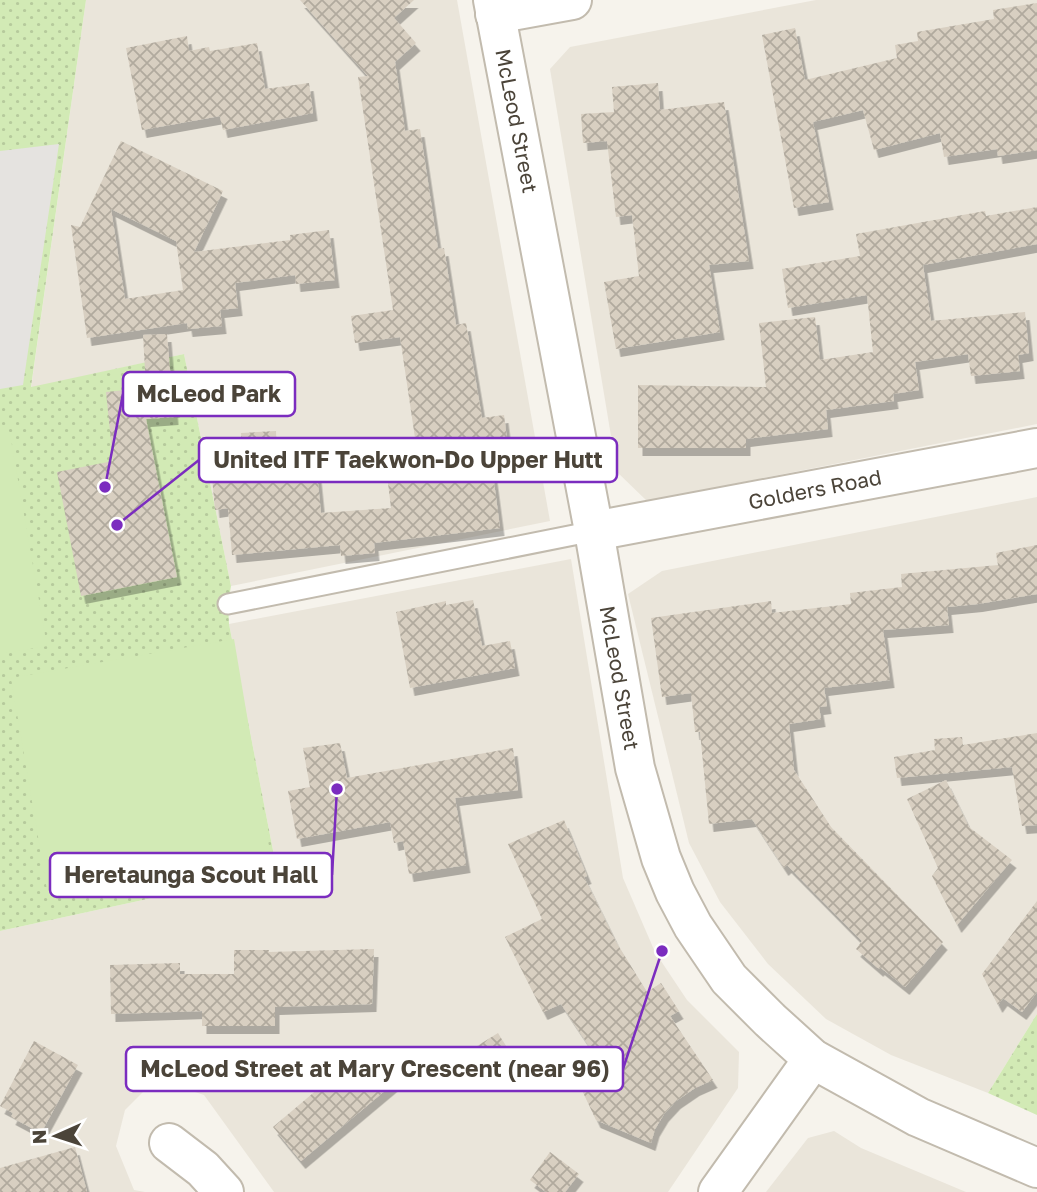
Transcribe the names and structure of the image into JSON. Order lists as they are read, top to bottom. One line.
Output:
{"streets":{"street":["McLeod Street","Golders Road"]},"crossings":[["McLeod Street","Golders Road"]],"places":["McLeod Park","United ITF Taekwon-Do Upper Hutt","Heretaunga Scout Hall","McLeod Street at Mary Crescent (near 96)"],"north":"left"}
